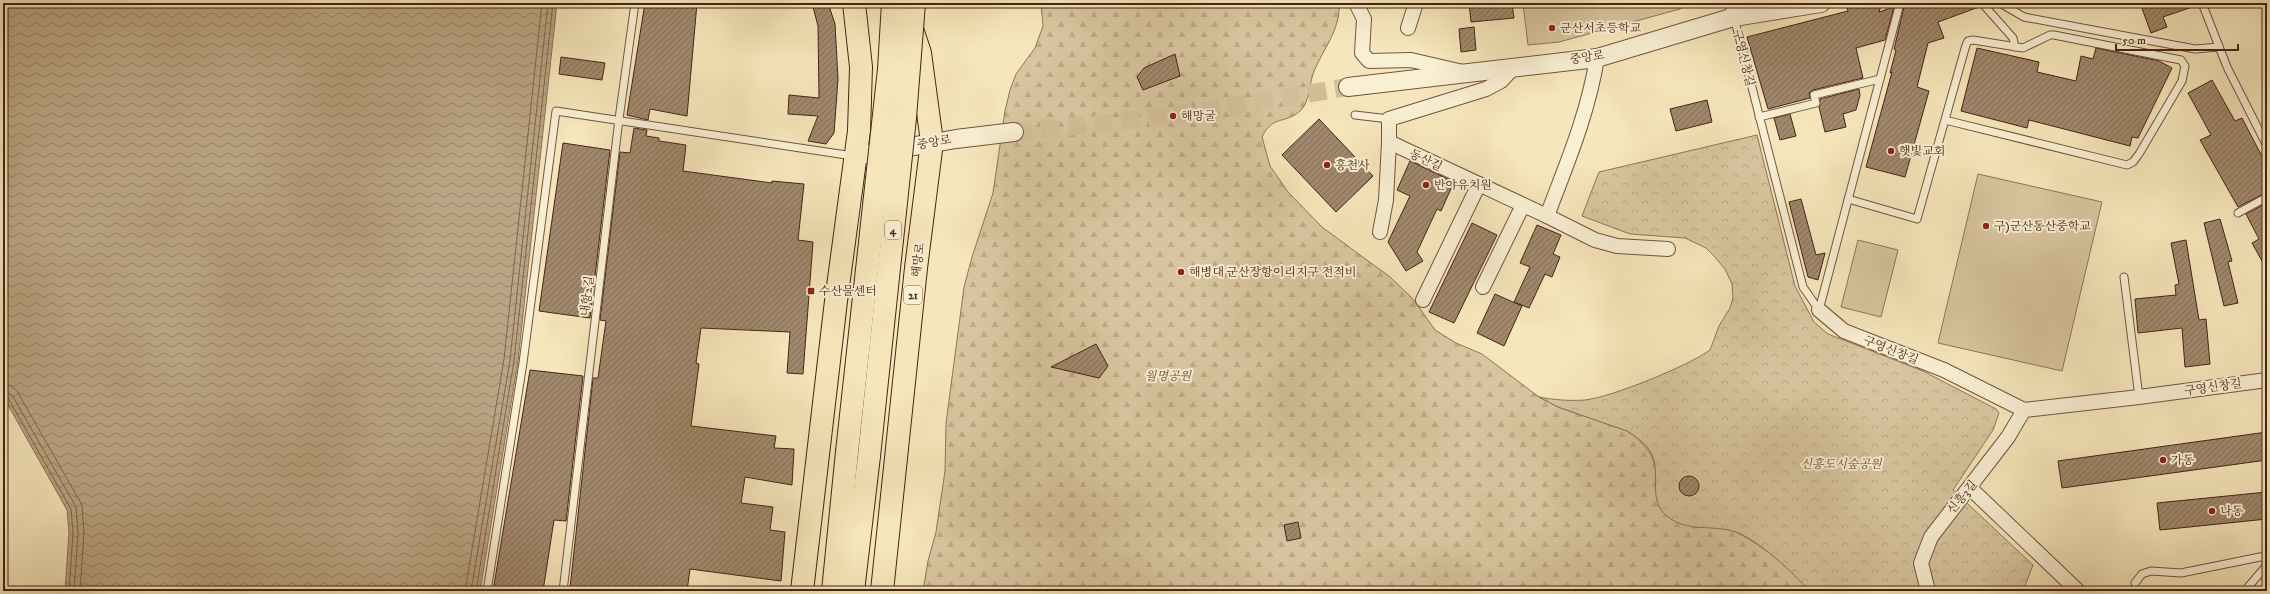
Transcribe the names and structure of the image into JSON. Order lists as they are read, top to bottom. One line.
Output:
{"streets":{"main road":["4","해망로","21"],"street":["중앙로","구영신창길","동산길","신흥3길"],"lane":["내항2길"]},"crossings":[["중앙로","구영신창길"],["중앙로","해망로"],["구영신창길","신흥3길"]],"parks":["월명공원","신흥도시숲공원"],"places":{"other":["군산서초등학교","해망굴","햇빛교회","흥천사","반야유치원","구)군산동산중학교","해병대 군산장항이리지구 전적비","가동","나동"],"transit":["수산물센터"]},"scale_bar":"50 m"}
